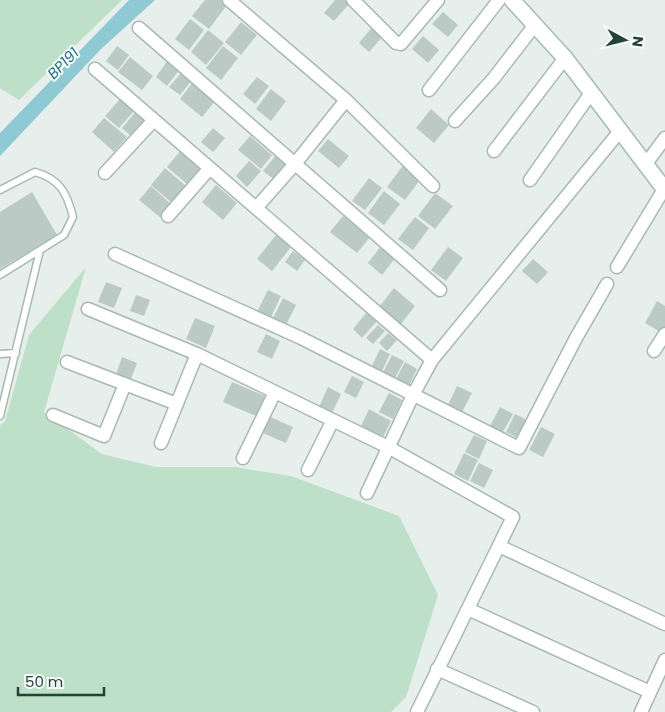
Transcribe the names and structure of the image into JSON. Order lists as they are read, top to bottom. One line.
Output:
{"water":["BP191"],"scale_bar":"50 m","north":"right"}
